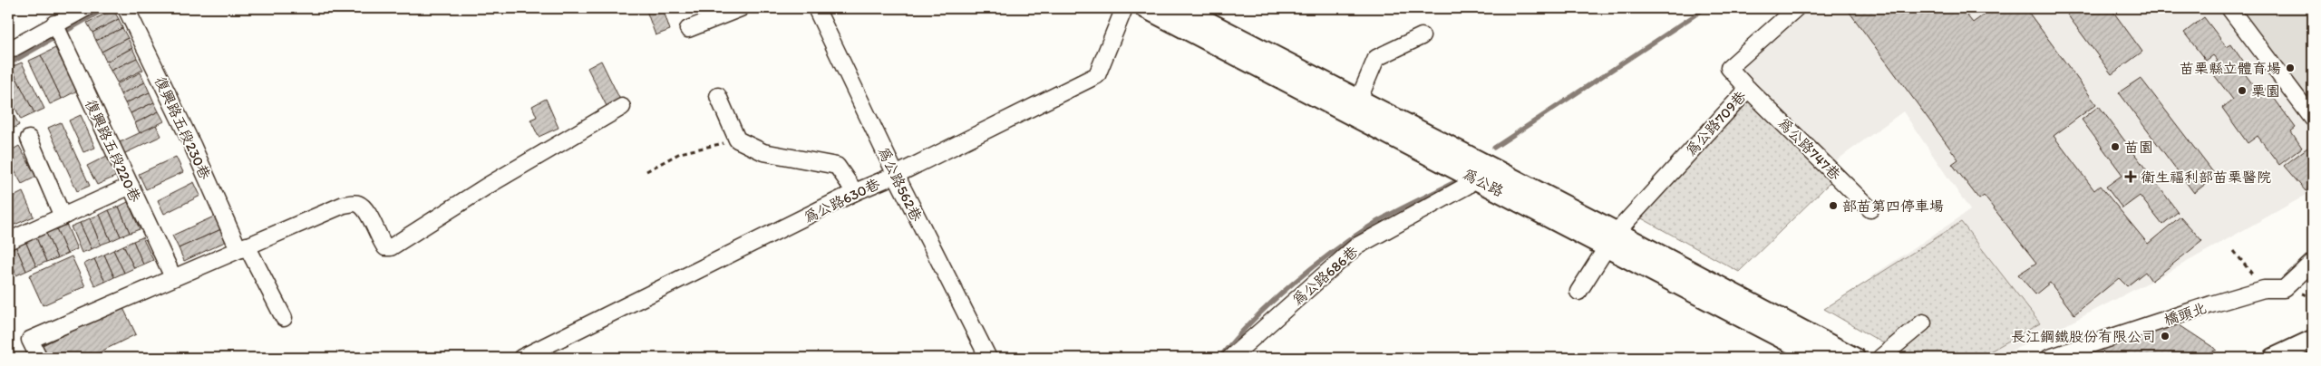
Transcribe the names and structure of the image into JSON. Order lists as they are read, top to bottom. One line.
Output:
{"streets":{"main road":["為公路"],"street":["為公路709巷","復興路五段230巷","為公路747巷","復興路五段220巷","為公路562巷","為公路630巷","為公路686巷","橋頭北"]},"crossings":[["為公路709巷","為公路747巷"],["為公路709巷","為公路"],["為公路","為公路686巷"],["為公路562巷","為公路630巷"]],"places":{"other":["苗栗縣立體育場","栗園","苗園","部苗第四停車場","長江鋼鐵股份有限公司"],"health":["衛生福利部苗栗醫院"]}}
